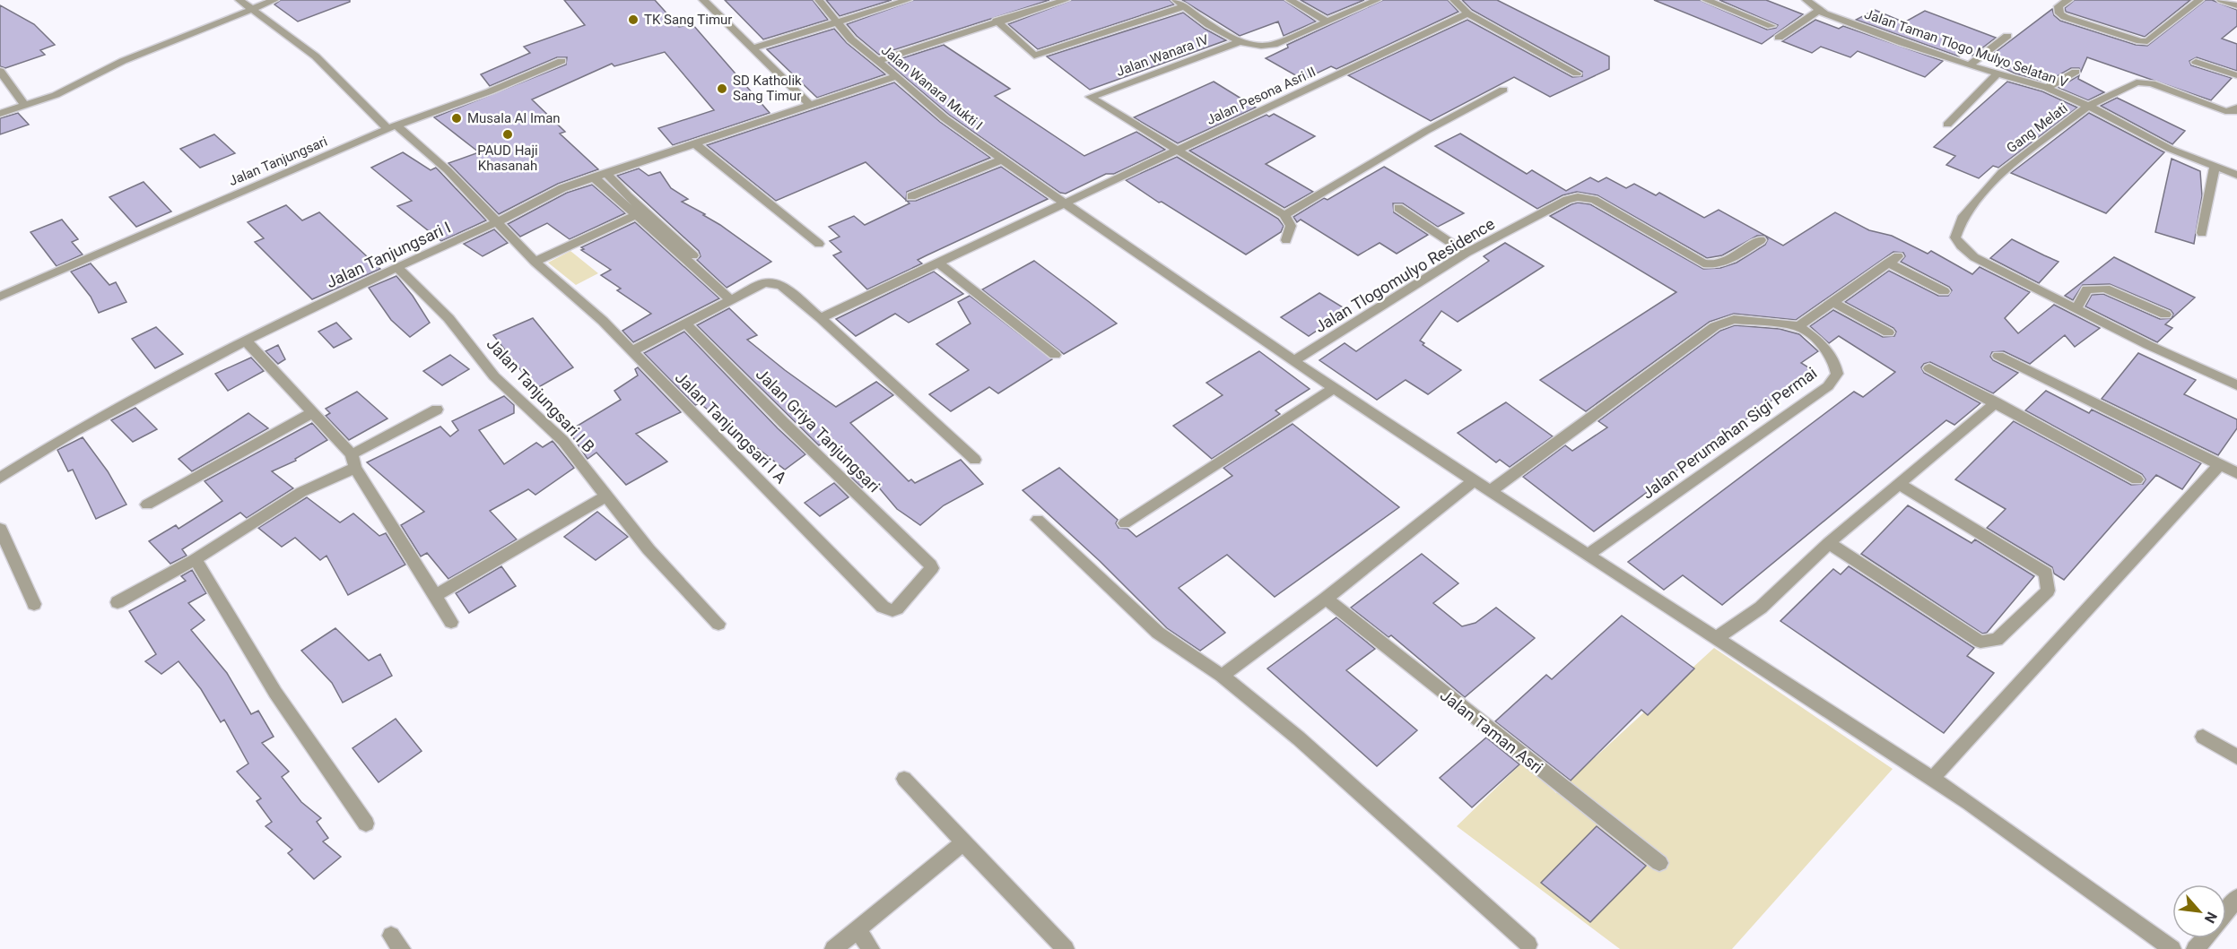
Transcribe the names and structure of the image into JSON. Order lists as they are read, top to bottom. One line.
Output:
{"streets":{"street":["Jalan Taman Tlogo Mulyo Selatan V","Jalan Wanara IV","Jalan Wanara Mukti I","Jalan Pesona Asri II","Gang Melati","Jalan Tanjungsari","Jalan Tanjungsari I","Jalan Tlogomulyo Residence","Jalan Tanjungsari I B","Jalan Tanjungsari I A","Jalan Griya Tanjungsari","Jalan Perumahan Sigi Permai","Jalan Taman Asri"]},"crossings":[["Jalan Taman Tlogo Mulyo Selatan V","Gang Melati"],["Jalan Wanara IV","Jalan Pesona Asri II"],["Jalan Wanara Mukti I","Jalan Pesona Asri II"],["Jalan Wanara Mukti I","Jalan Tanjungsari I"],["Jalan Wanara Mukti I","Jalan Tlogomulyo Residence"],["Jalan Wanara Mukti I","Jalan Perumahan Sigi Permai"],["Jalan Tanjungsari I","Jalan Tanjungsari I B"],["Jalan Tanjungsari I","Jalan Tanjungsari I A"],["Jalan Tanjungsari I A","Jalan Griya Tanjungsari"]],"places":["TK Sang Timur","SD Katholik Sang Timur","Musala Al Iman","PAUD Haji Khasanah"],"north":"bottom right"}
